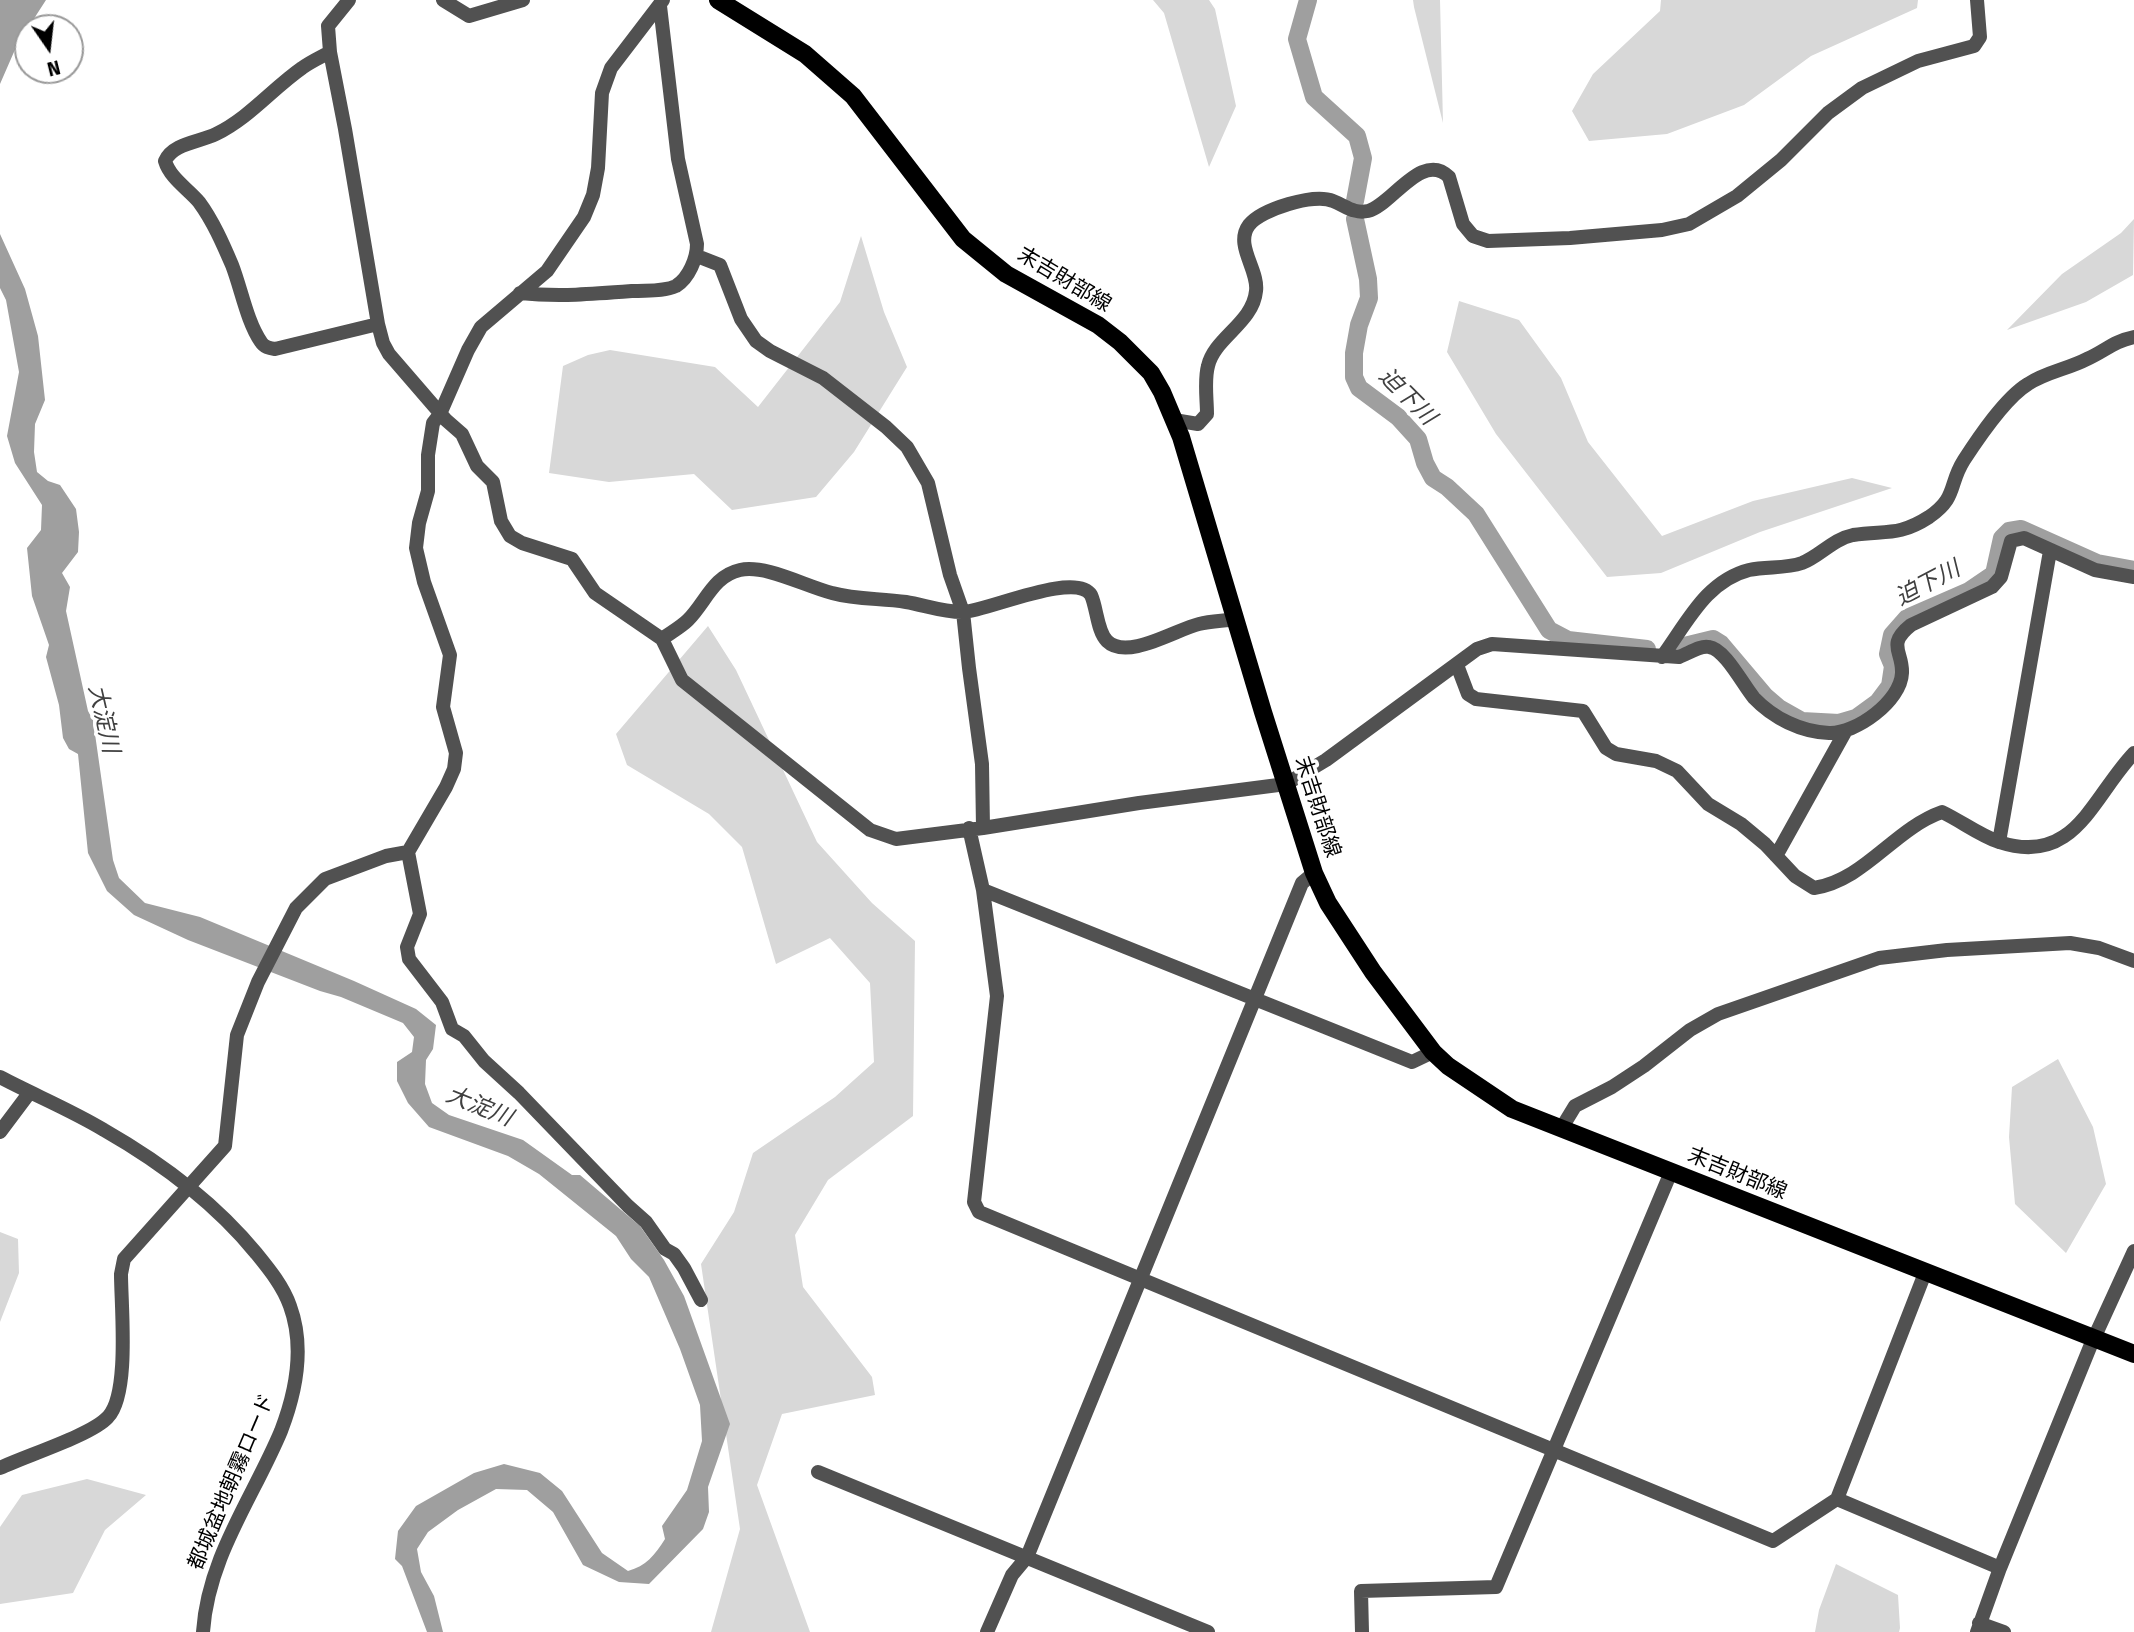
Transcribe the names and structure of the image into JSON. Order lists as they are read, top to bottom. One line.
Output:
{"streets":{"main road":["末吉財部線"],"street":["都城盆地朝霧ロード"]},"water":["迫下川","大淀川"],"north":"bottom"}
